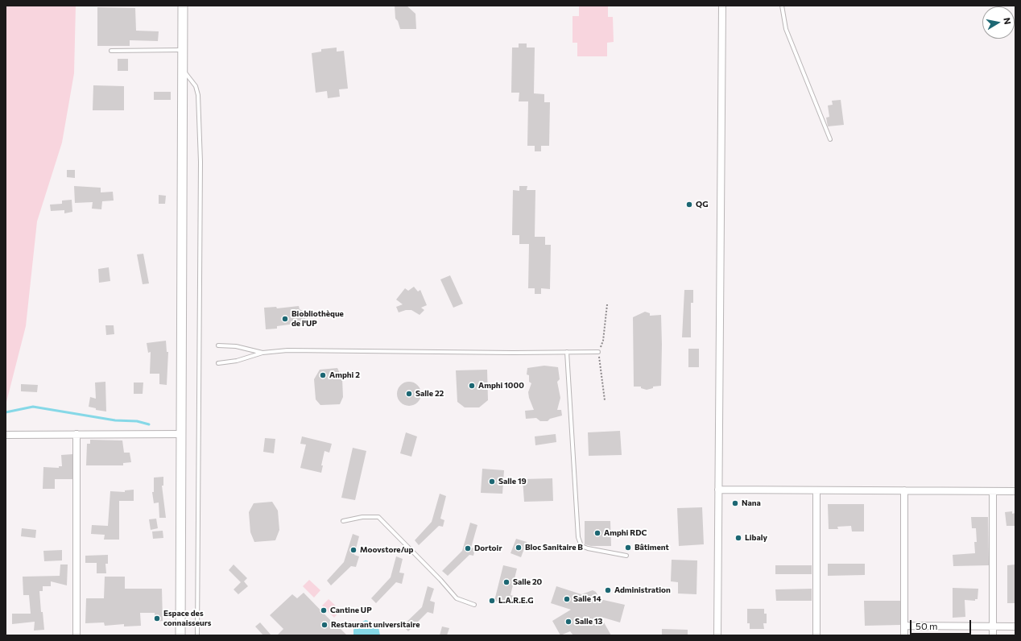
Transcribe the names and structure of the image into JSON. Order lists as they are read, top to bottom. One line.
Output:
{"places":["QG","Biobliothèque de l'UP","Amphi 2","Amphi 1000","Salle 22","Salle 19","Nana","Amphi RDC","Libaly","Bloc Sanitaire B","Bâtiment","Dortoir","Moovstore/up","Salle 20","Administration","Salle 14","L.A.R.E.G","Cantine UP","Espace des connaisseurs","Salle 13","Restaurant universitaire"],"scale_bar":"50 m","north":"right"}
